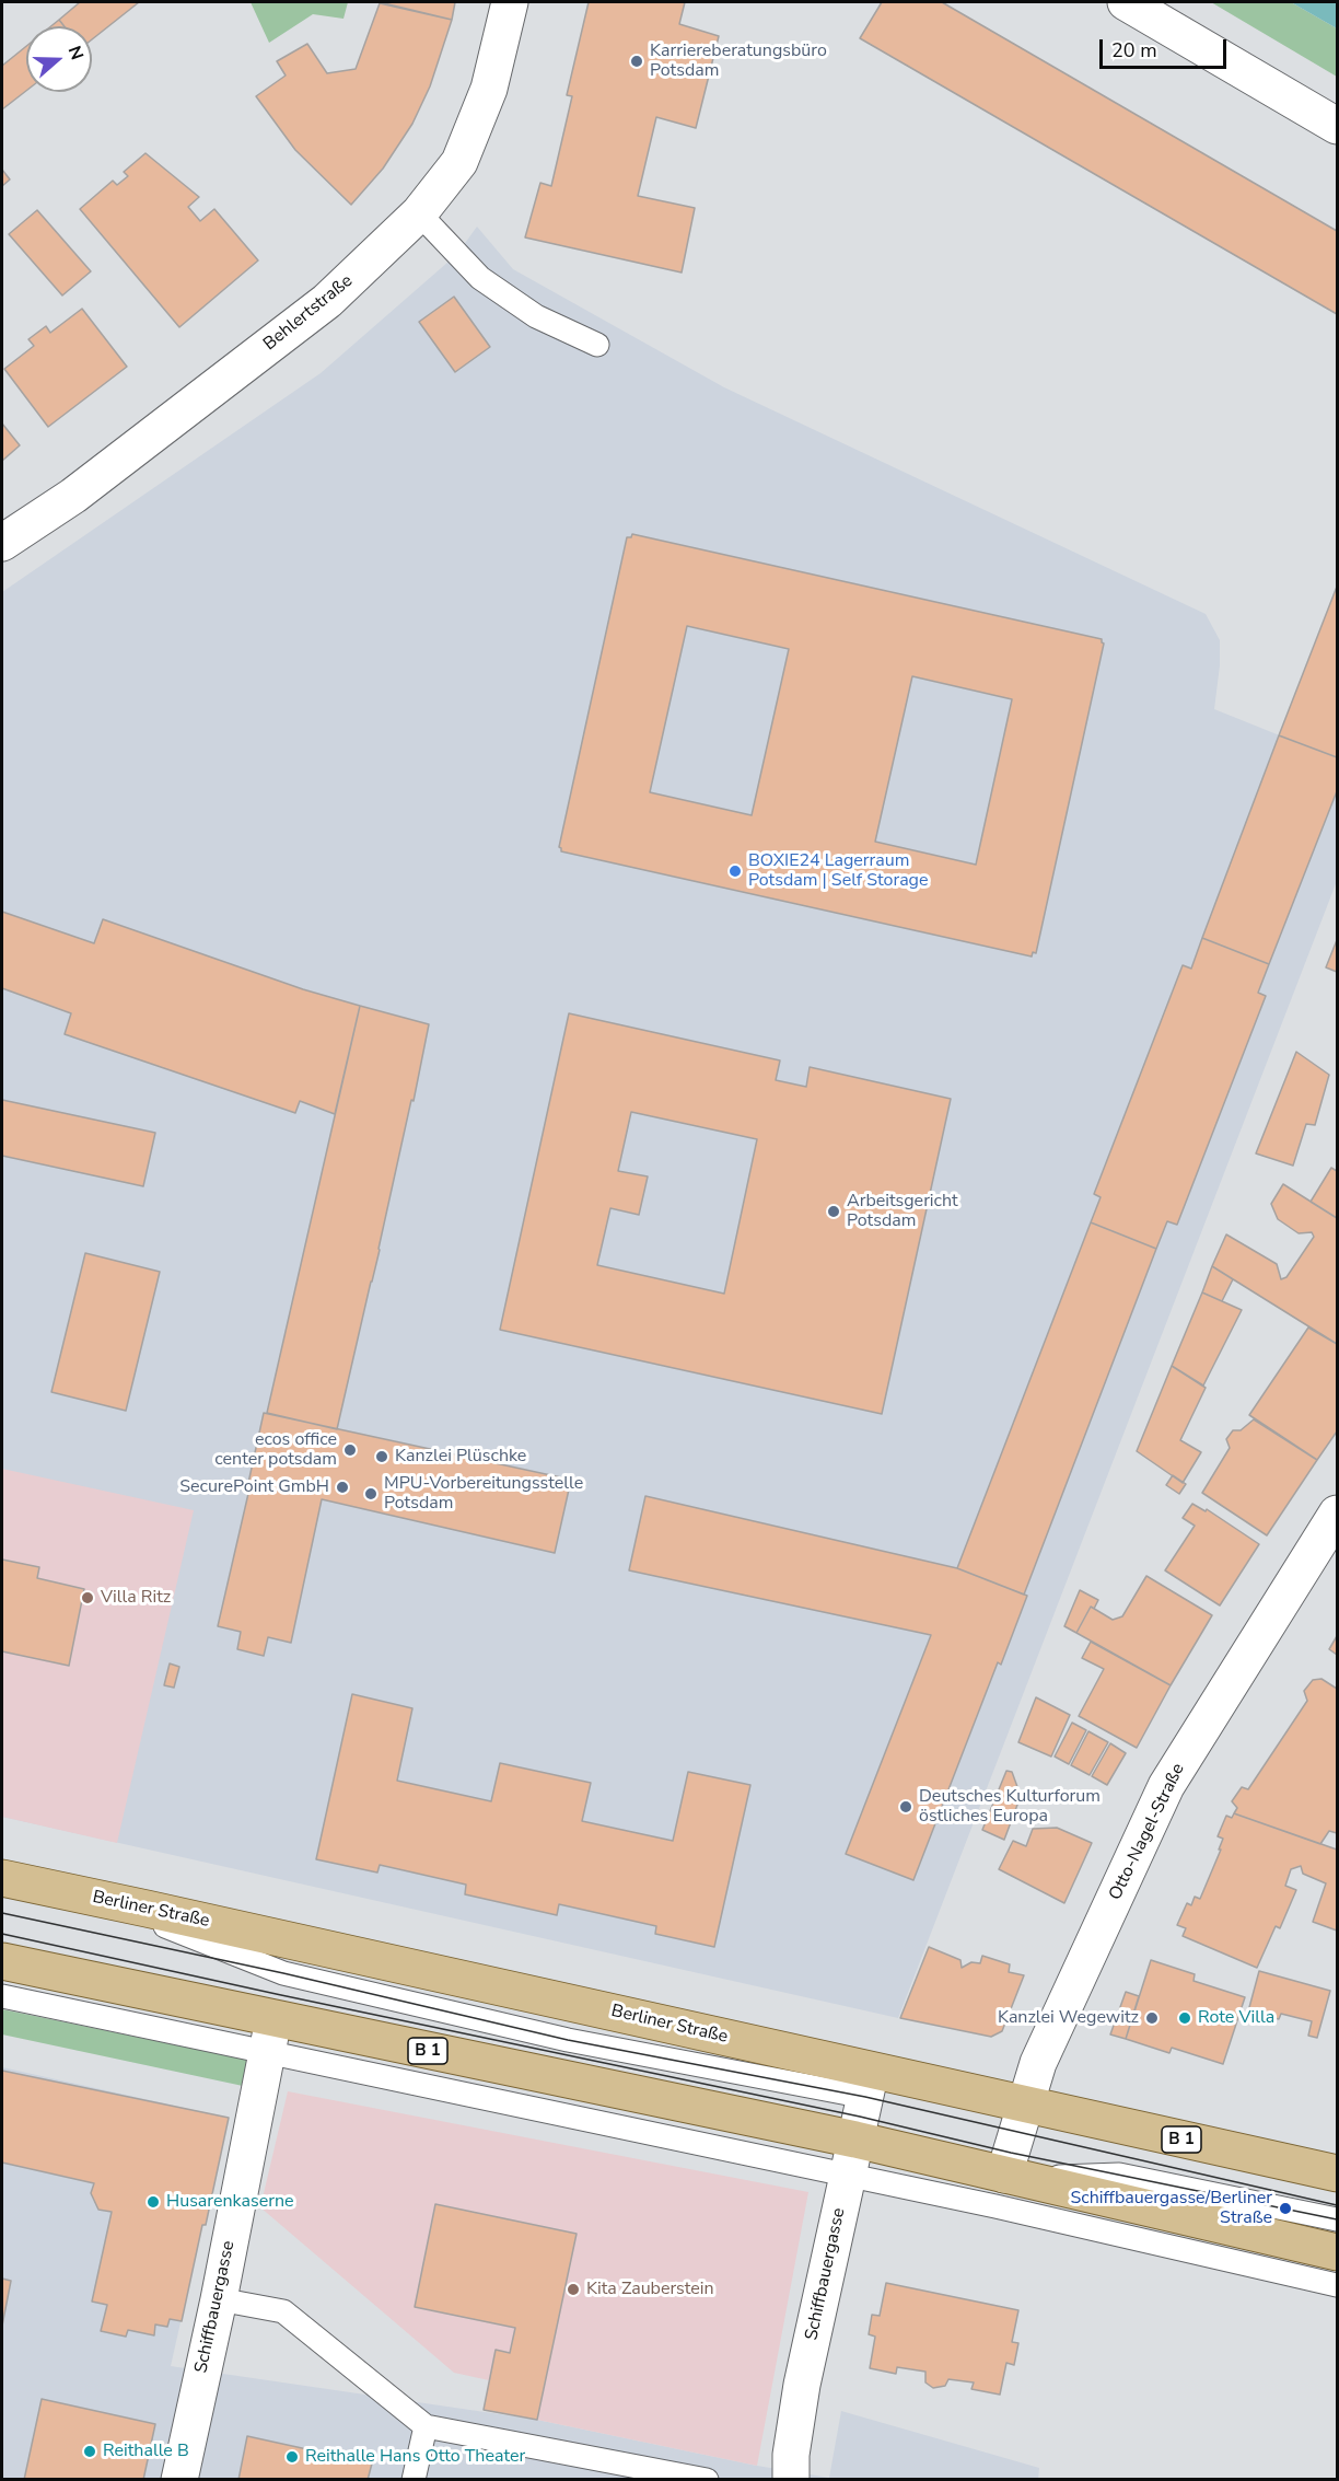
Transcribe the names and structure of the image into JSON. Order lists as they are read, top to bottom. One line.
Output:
{"streets":{"main road":["Berliner Straße","B 1"],"street":["Behlertstraße","Otto-Nagel-Straße","Schiffbauergasse"]},"crossings":[["Otto-Nagel-Straße","Berliner Straße"],["Otto-Nagel-Straße","B 1"],["Berliner Straße","Schiffbauergasse"],["B 1","Schiffbauergasse"]],"places":["Karriereberatungsbüro Potsdam","BOXIE24 Lagerraum Potsdam | Self Storage","Arbeitsgericht Potsdam","ecos office center potsdam","Kanzlei Plüschke","SecurePoint GmbH","MPU-Vorbereitungsstelle Potsdam","Villa Ritz","Deutsches Kulturforum östliches Europa","Kanzlei Wegewitz","Rote Villa","Husarenkaserne","Schiffbauergasse/Berliner Straße","Kita Zauberstein","Reithalle B","Reithalle Hans Otto Theater"],"scale_bar":"20 m","north":"right"}
